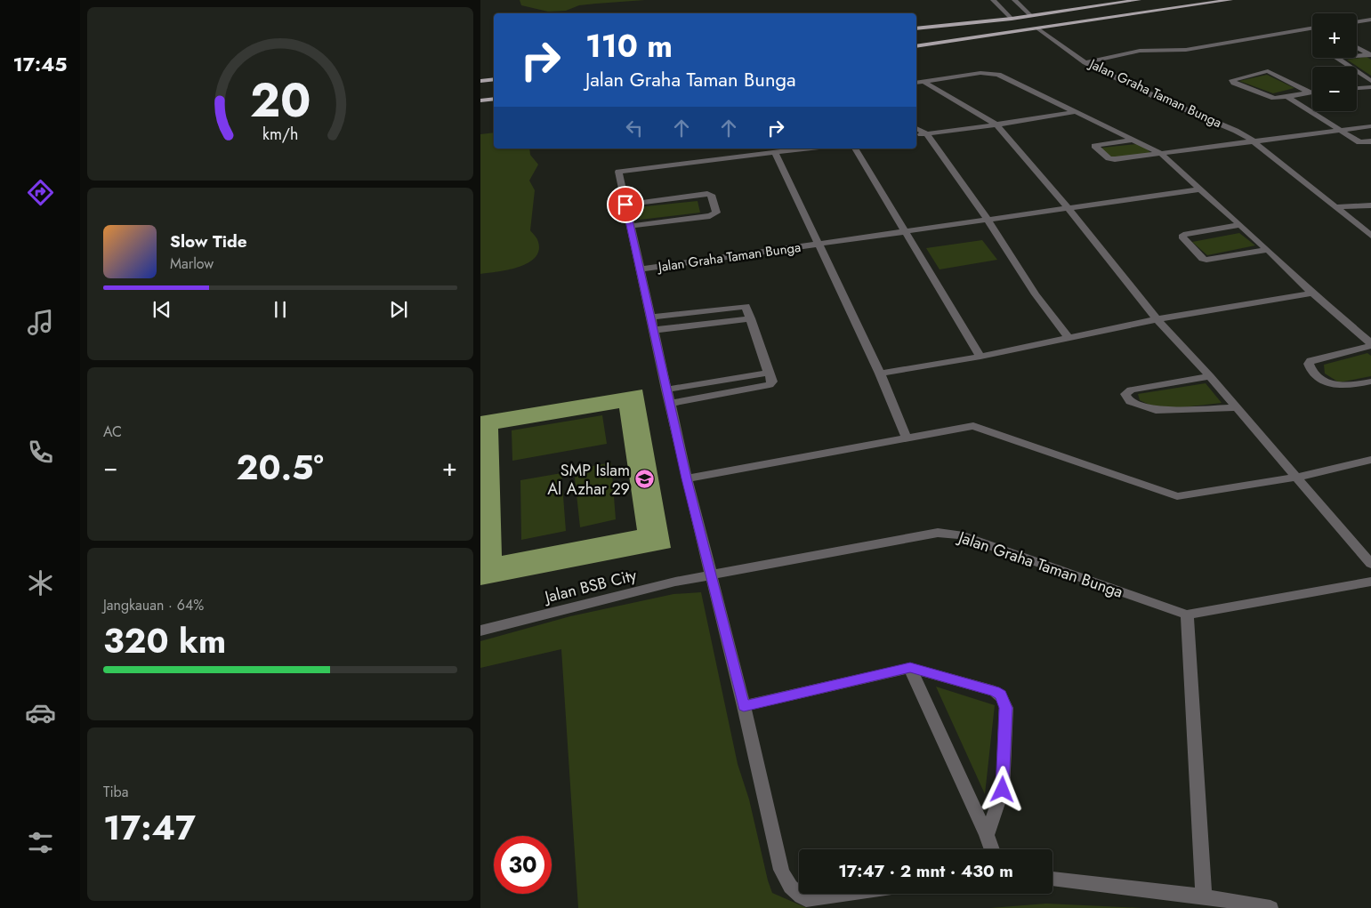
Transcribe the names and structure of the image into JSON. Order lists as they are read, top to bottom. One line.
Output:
{"streets":{"street":["Jalan Graha Taman Bunga","Jalan BSB City"]},"crossings":[["Jalan Graha Taman Bunga","Jalan BSB City"]],"places":{"school or university":["SMP Islam Al Azhar 29"]},"page":{"tabs":"17:45","map_buttons":["+","−"],"turn":["110 m","Jalan Graha Taman Bunga"],"song":["Slow Tide","Marlow"],"tile":["AC",["Jangkauan · 64%","320 km"],["Tiba","17:47"]],"heat":["−","20.5°","+"],"limit":"30","trip":"17:47 · 2 mnt · 430 m","gauge":["20","km/h"]}}
